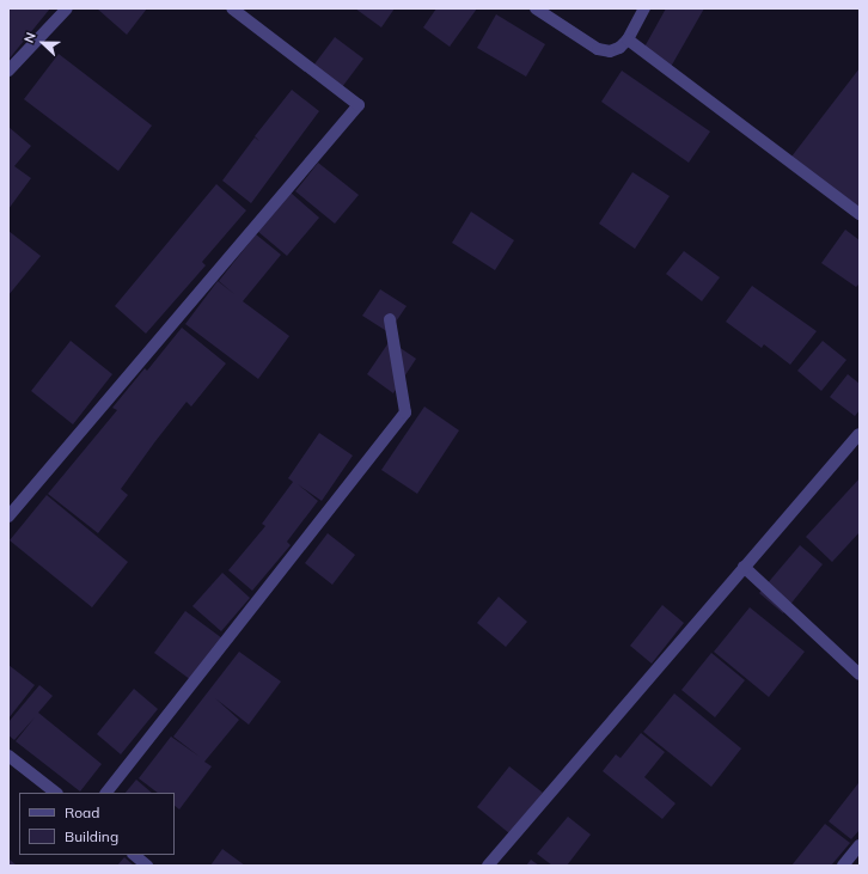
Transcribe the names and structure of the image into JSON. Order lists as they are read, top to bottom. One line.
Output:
{"legend":["Road","Building"],"north":"left"}
